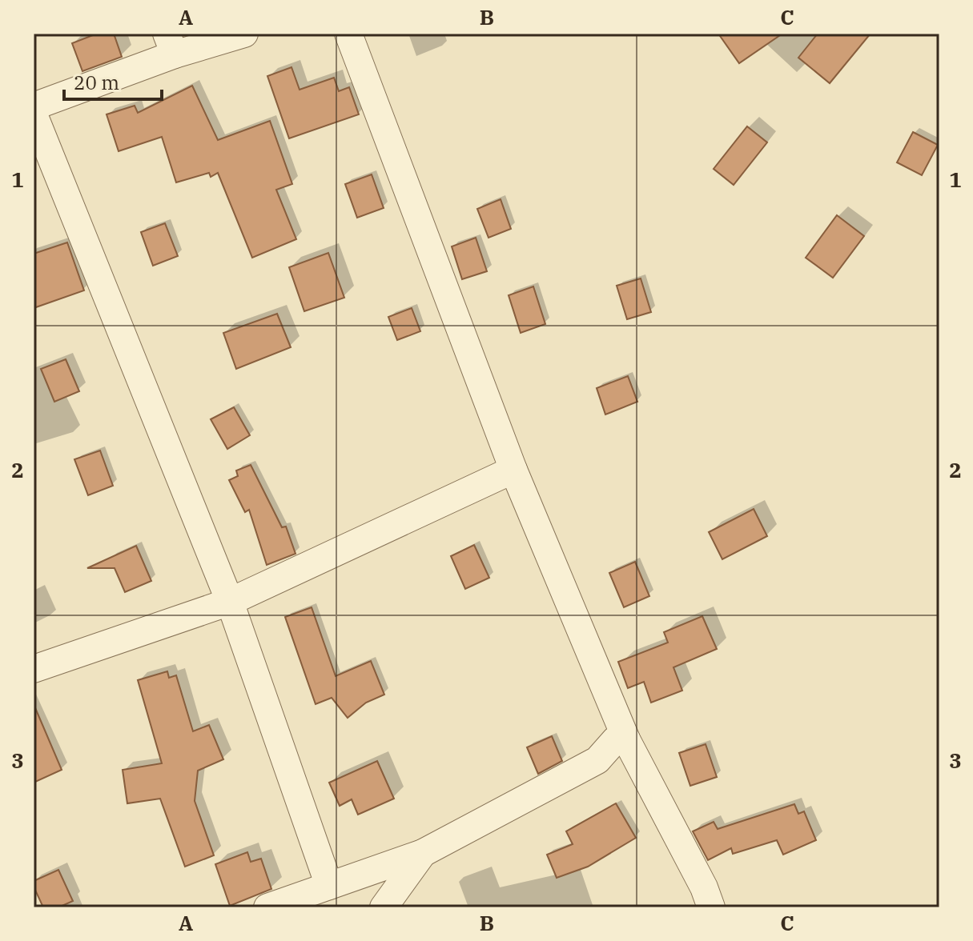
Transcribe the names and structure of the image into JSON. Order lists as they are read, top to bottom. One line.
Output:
{"scale_bar":"20 m","grid":{"columns":["A","B","C"],"rows":["1","2","3"]}}
